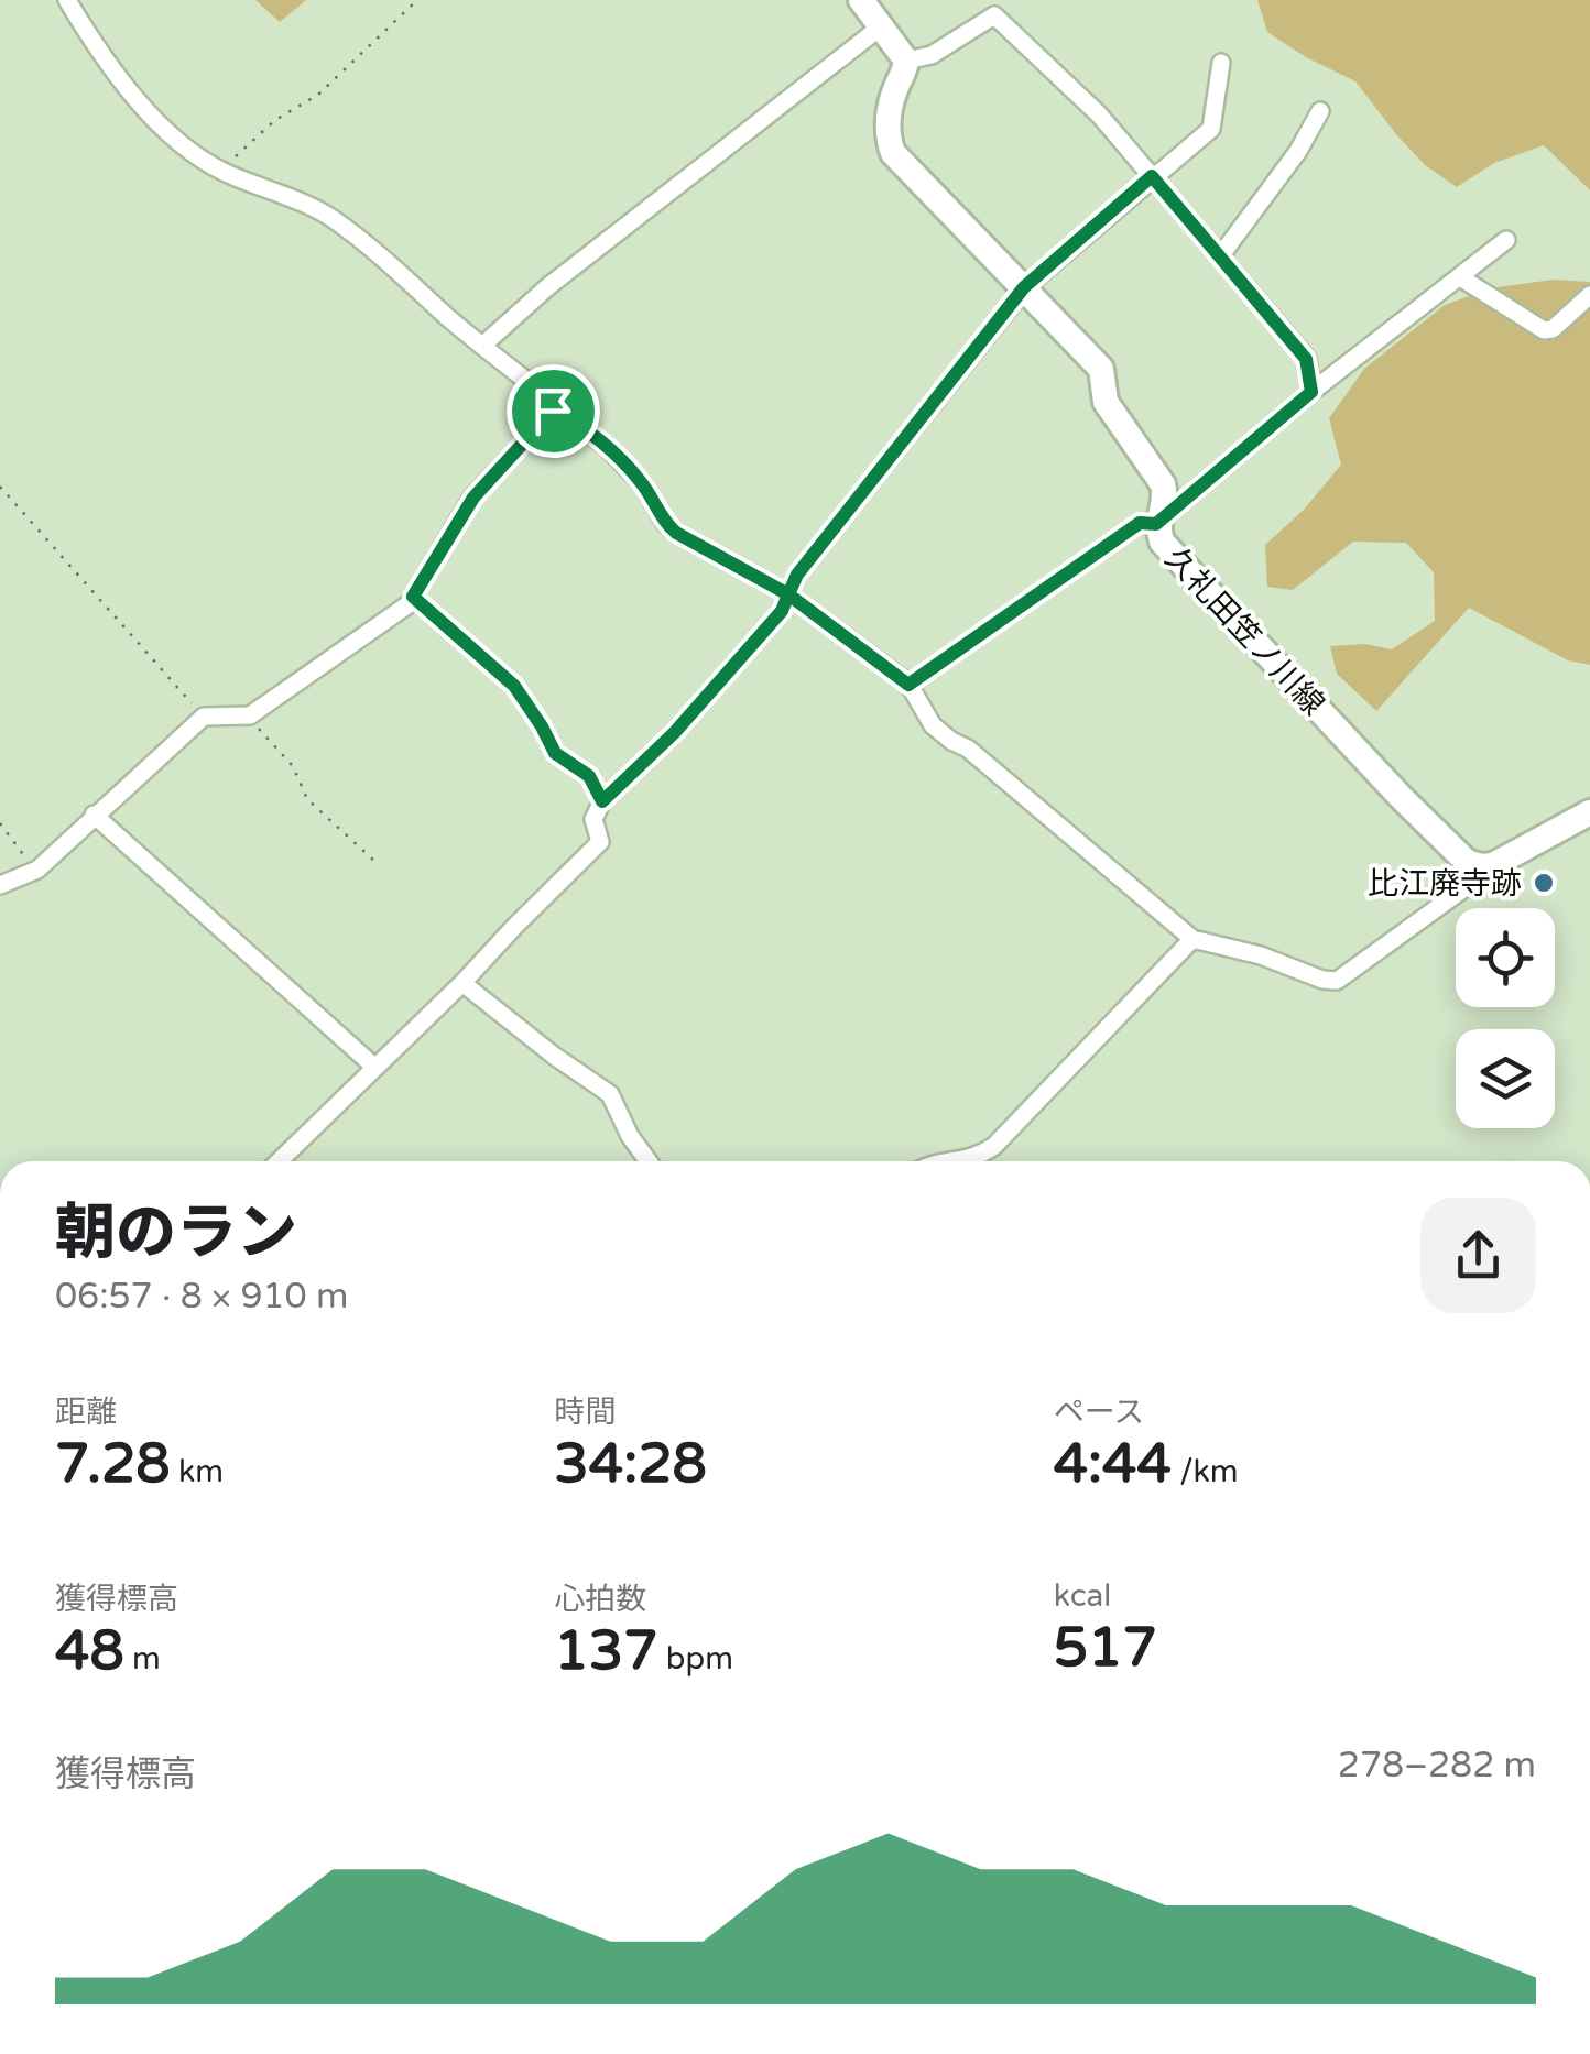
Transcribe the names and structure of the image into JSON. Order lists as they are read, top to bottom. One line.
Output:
{"streets":{"main road":["久礼田笠ノ川線"]},"places":["比江廃寺跡"],"page":{"heading":["朝のラン","06:57 · 8 × 910 m"],"stats":[["距離","7.28 km"],["時間","34:28"],["ペース","4:44 /km"],["獲得標高","48 m"],["心拍数","137 bpm"],["kcal","517"]],"chart":["獲得標高","278–282 m"]}}
